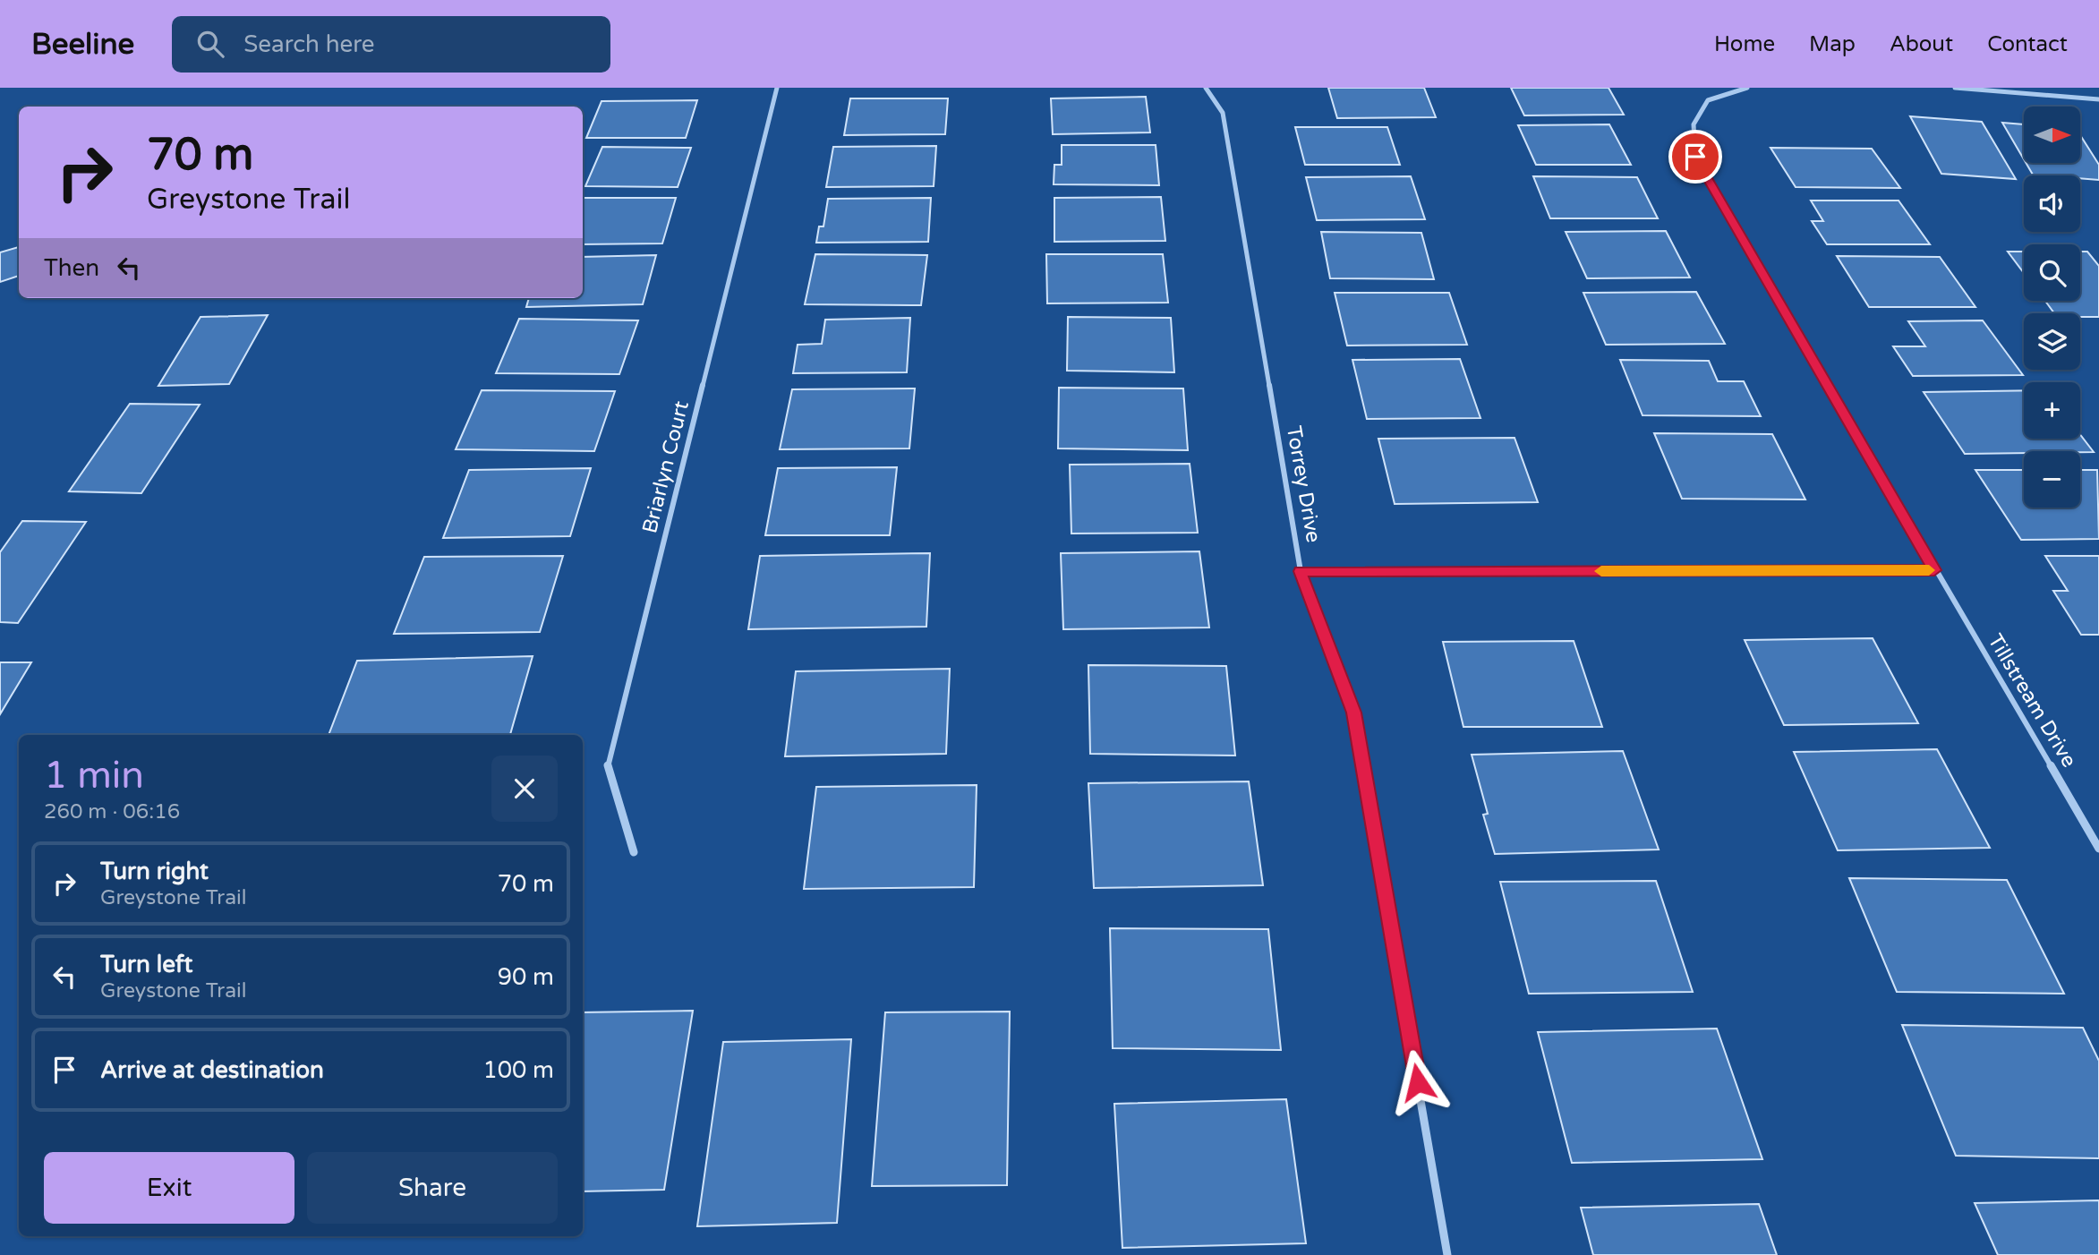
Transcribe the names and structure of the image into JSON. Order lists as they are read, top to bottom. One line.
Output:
{"streets":{"street":["Briarlyn Court","Torrey Drive","Tillstream Drive"]},"north":"right","page":{"header":"Beeline","search":"Search here","nav":["Home","Map","About","Contact"],"map_buttons":["+","−"],"turn":["70 m","Greystone Trail"],"then":"Then","heading":["1 min","260 m · 06:16"],"list":[{"name":"Turn right","note":"Greystone Trail","value":"70 m"},{"name":"Turn left","note":"Greystone Trail","value":"90 m"},{"name":"Arrive at destination","value":"100 m"}],"buttons":["Exit","Share"]}}
